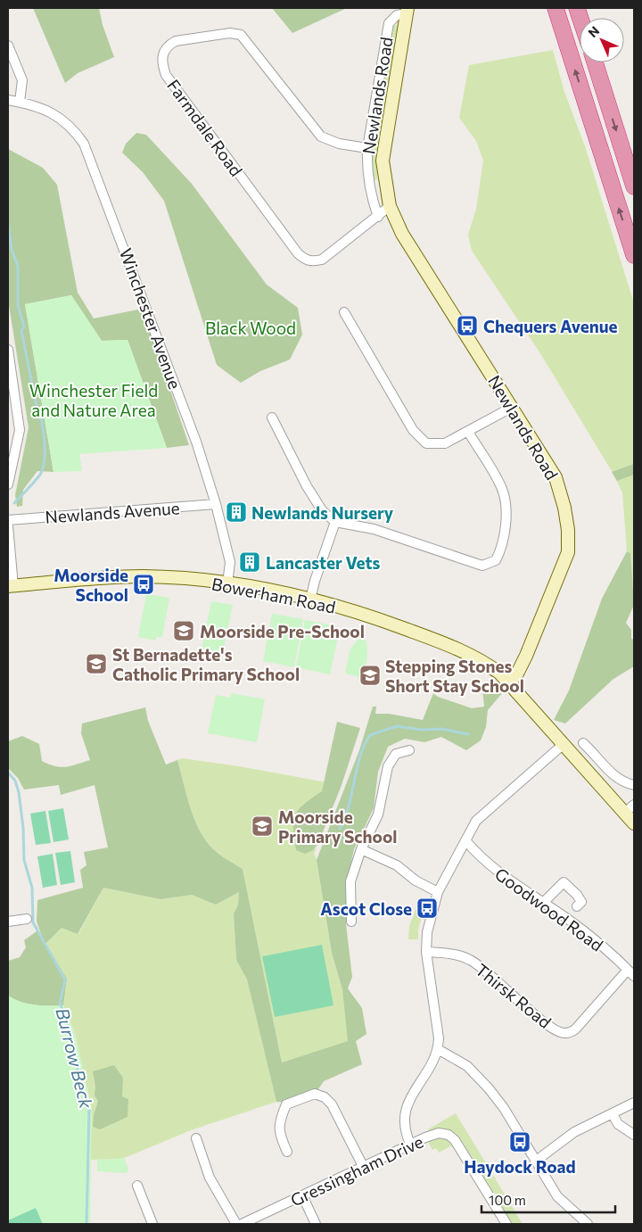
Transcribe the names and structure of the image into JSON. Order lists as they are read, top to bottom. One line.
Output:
{"streets":{"street":["Newlands Road","Farmdale Road","Winchester Avenue","Newlands Avenue","Bowerham Road","Goodwood Road","Thirsk Road","Gressingham Drive"]},"crossings":[["Newlands Road","Farmdale Road"],["Newlands Road","Bowerham Road"],["Winchester Avenue","Newlands Avenue"],["Winchester Avenue","Bowerham Road"],["Goodwood Road","Thirsk Road"]],"water":["Burrow Beck"],"parks":["Black Wood","Winchester Field and Nature Area"],"places":{"bus stop":["Chequers Avenue","Moorside School","Ascot Close","Haydock Road"],"building":["Newlands Nursery","Lancaster Vets"],"school or university":["Moorside Pre-School","St Bernadette's Catholic Primary School","Stepping Stones Short Stay School","Moorside Primary School"]},"scale_bar":"100 m","north":"top left"}
